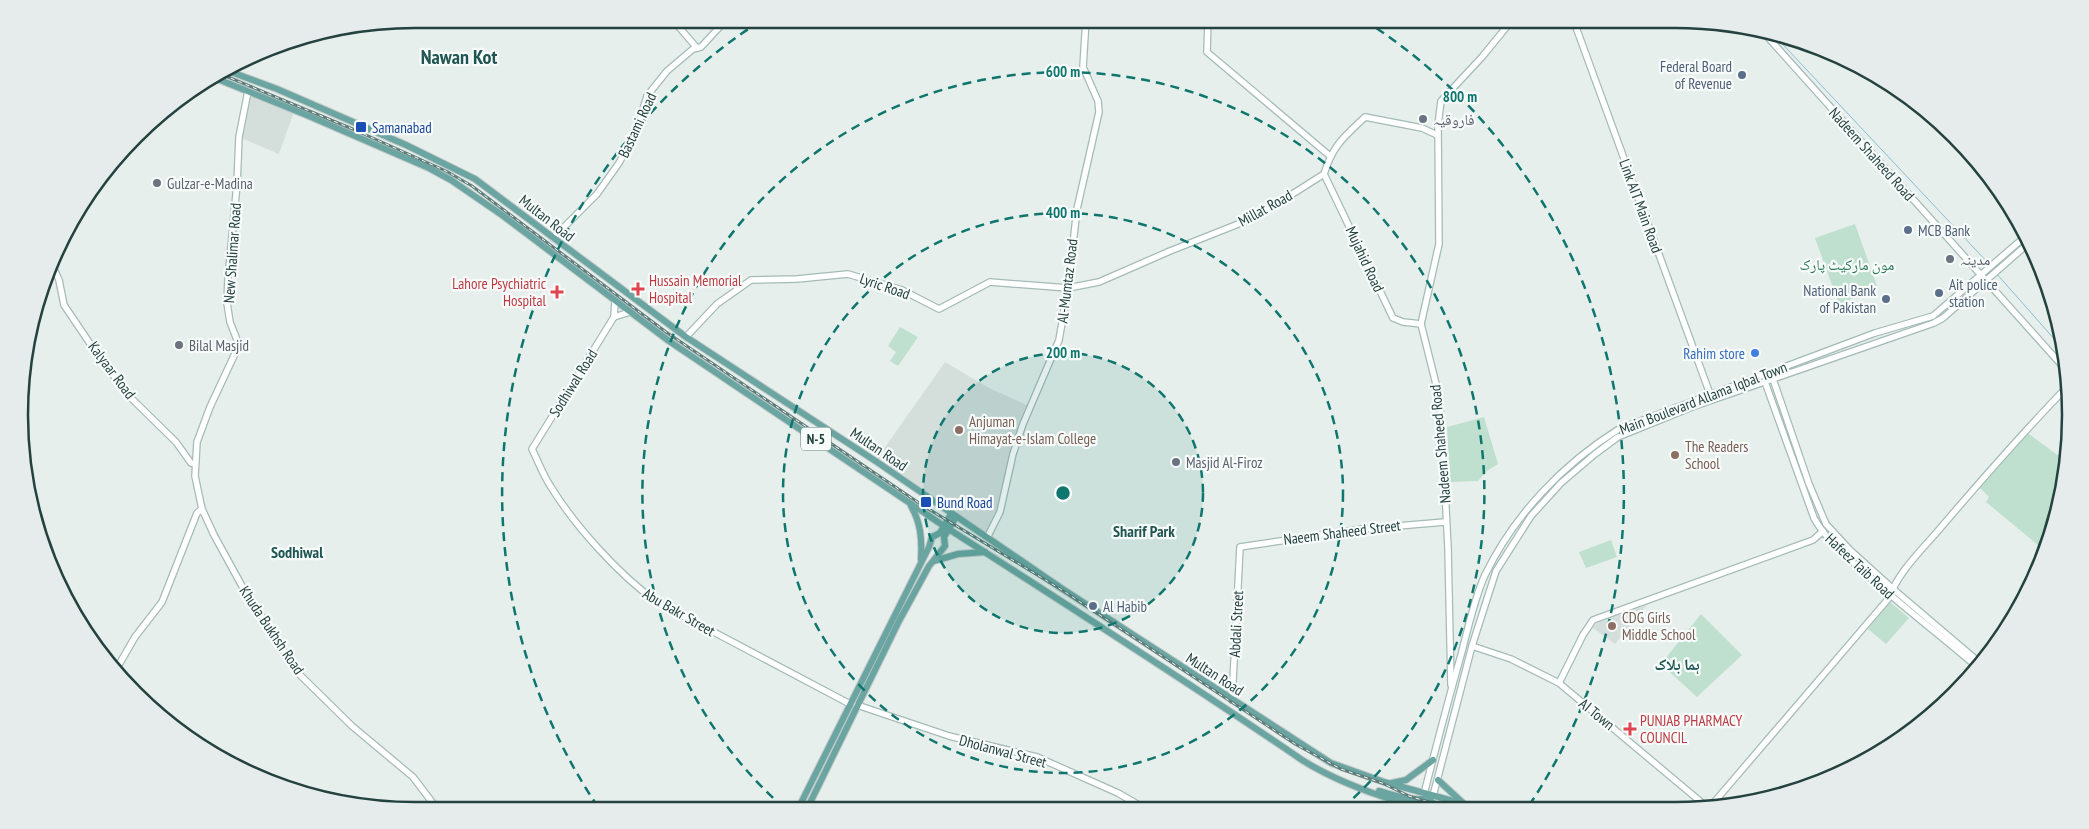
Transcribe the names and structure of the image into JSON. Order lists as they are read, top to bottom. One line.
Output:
{"streets":{"main road":["Multan Road","N-5"],"street":["Bastami Road","Nadeem Shaheed Road","Link AIT Main Road","Millat Road","New Shalimar Road","Mujahid Road","Al-Mumtaz Road","Lyric Road","Kalyaar Road","Sodhiwal Road","Main Boulevard Allama Iqbal Town","Naeem Shaheed Street","Hafeez Taib Road","Abu Bakr Street","Abdali Street","Khuda Bukhsh Road","AI Town","Dholanwal Street"]},"crossings":[["Bastami Road","Multan Road"],["Nadeem Shaheed Road","Mujahid Road"],["Nadeem Shaheed Road","Main Boulevard Allama Iqbal Town"],["Nadeem Shaheed Road","Naeem Shaheed Street"],["Link AIT Main Road","Main Boulevard Allama Iqbal Town"],["Millat Road","Mujahid Road"],["Millat Road","Al-Mumtaz Road"],["Millat Road","Lyric Road"],["Multan Road","New Shalimar Road"],["Multan Road","Al-Mumtaz Road"],["Multan Road","Lyric Road"],["Multan Road","Sodhiwal Road"],["Multan Road","Main Boulevard Allama Iqbal Town"],["Multan Road","Abdali Street"],["New Shalimar Road","Kalyaar Road"],["New Shalimar Road","Khuda Bukhsh Road"],["Al-Mumtaz Road","Lyric Road"],["Kalyaar Road","Khuda Bukhsh Road"],["Sodhiwal Road","Abu Bakr Street"],["Main Boulevard Allama Iqbal Town","Hafeez Taib Road"],["Main Boulevard Allama Iqbal Town","AI Town"],["Naeem Shaheed Street","Abdali Street"],["Hafeez Taib Road","AI Town"]],"districts":["Nawan Kot","Sharif Park","Sodhiwal","ہما بلاک"],"parks":["مون مارکیٹ پارک"],"places":{"other":["Federal Board of Revenue","فاروقیہ","Gulzar-e-Madina","MCB Bank","مدینہ","Ait police station","National Bank of Pakistan","Bilal Masjid","Rahim store","Anjuman Himayat-e-Islam College","The Readers School","Masjid Al-Firoz","Al Habib","CDG Girls Middle School"],"transit":["Samanabad","Bund Road"],"health":["Hussain Memorial Hospital","Lahore Psychiatric Hospital","PUNJAB PHARMACY COUNCIL"]},"rings":["600 m","800 m","400 m","200 m"]}
